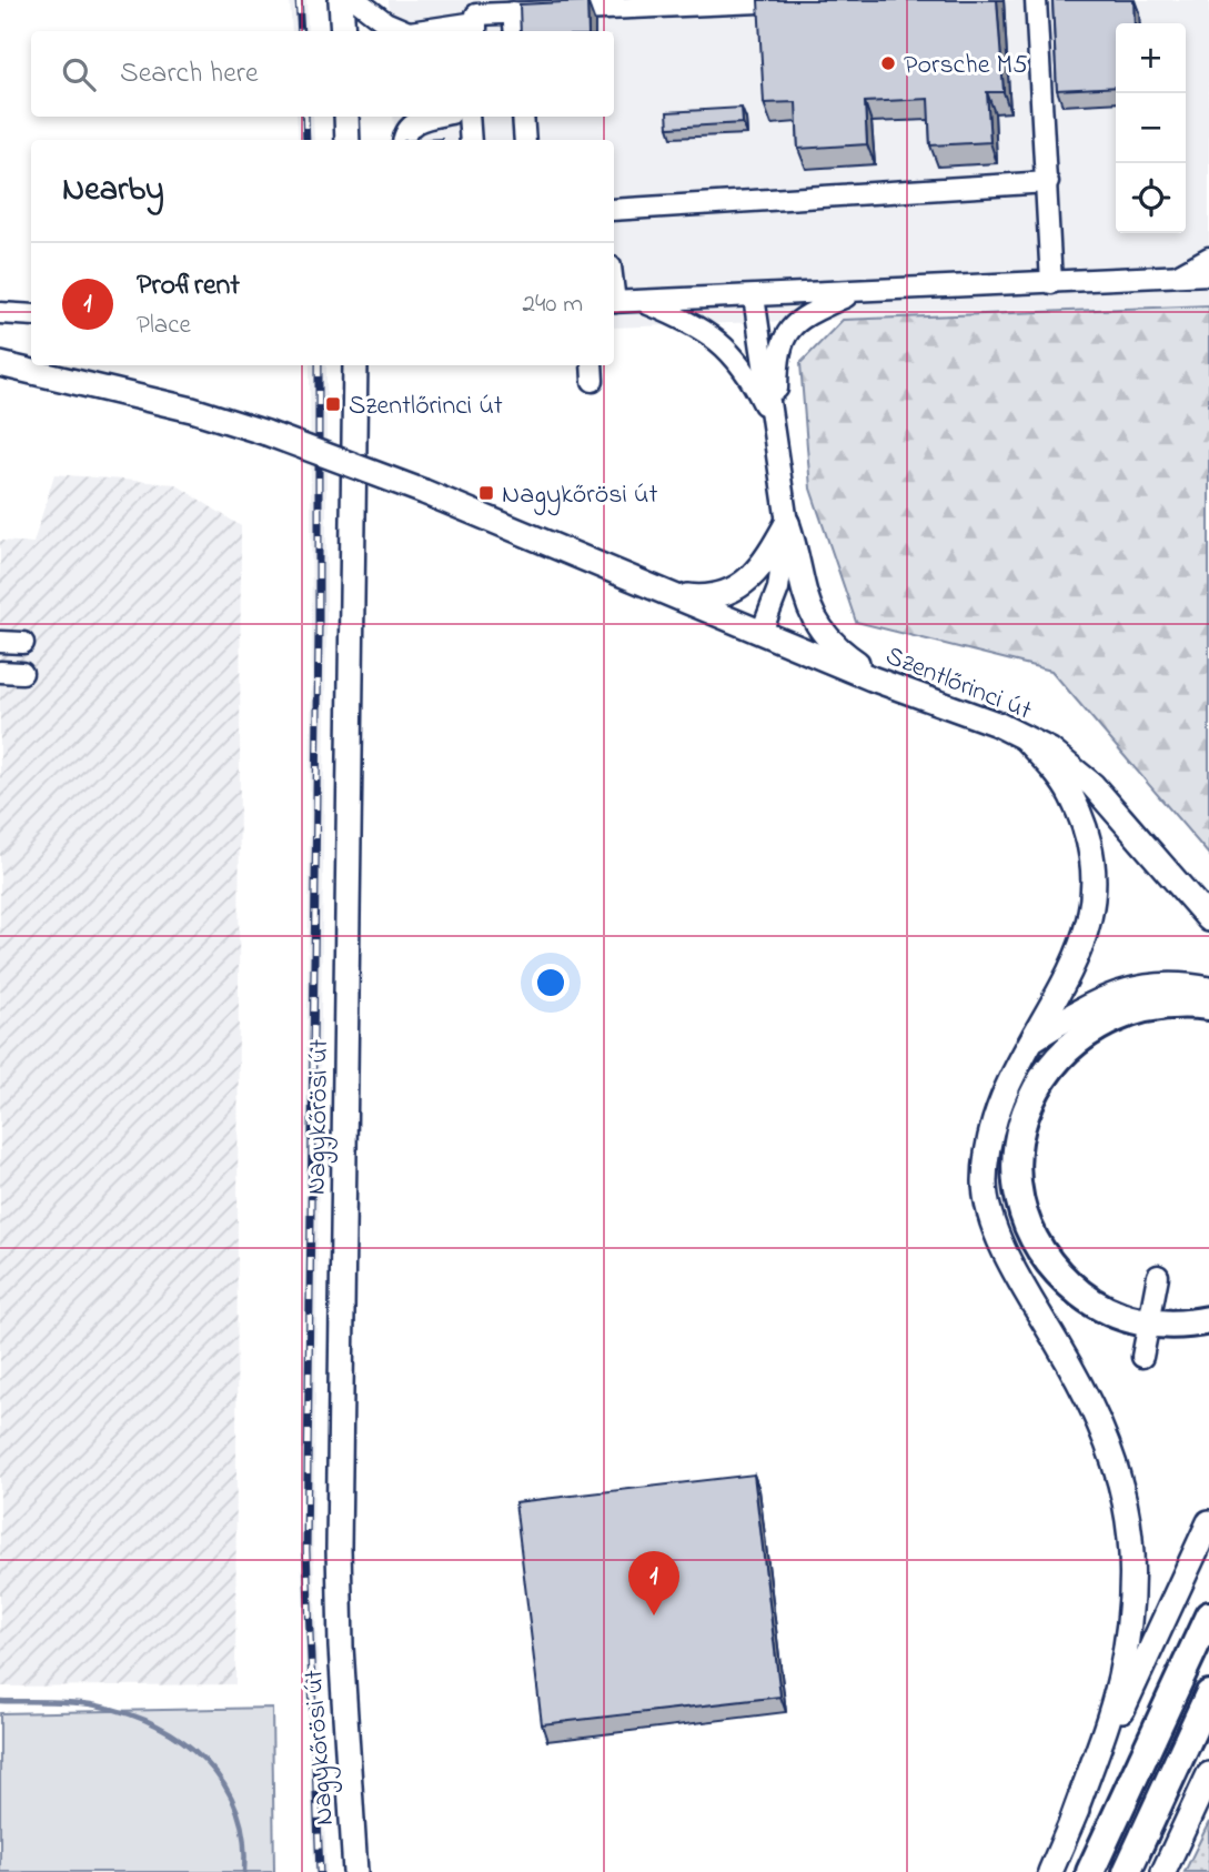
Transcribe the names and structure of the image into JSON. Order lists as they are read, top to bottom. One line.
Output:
{"streets":{"main road":["Szentlőrinci út","Nagykőrösi út"]},"places":{"other":["Porsche M5"],"transit":["Szentlőrinci út","Nagykőrösi út"]},"page":{"map_buttons":["+","−"],"search":"Search here","heading":"Nearby","list":[{"mark":"1","name":"Profirent","note":"Place","value":"240 m"}],"pins":"1"}}
